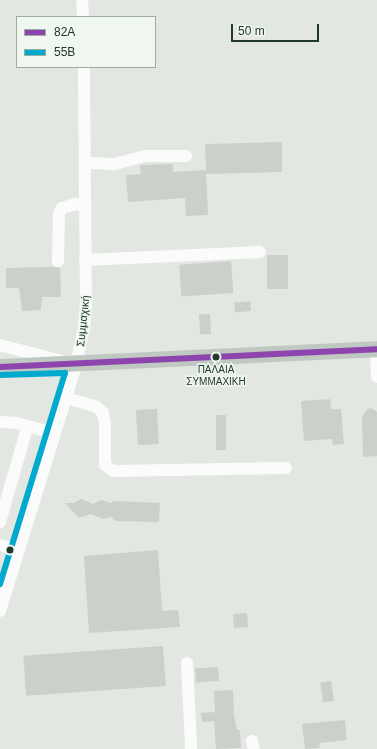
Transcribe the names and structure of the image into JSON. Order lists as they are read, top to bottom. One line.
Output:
{"streets":{"street":["Συμμαχική"]},"places":["ΠΑΛΑΙΑ ΣΥΜΜΑΧΙΚΗ"],"lines":["transit line 82Α","transit line 55Β"],"legend":["82Α","55Β"],"scale_bar":"50 m"}
